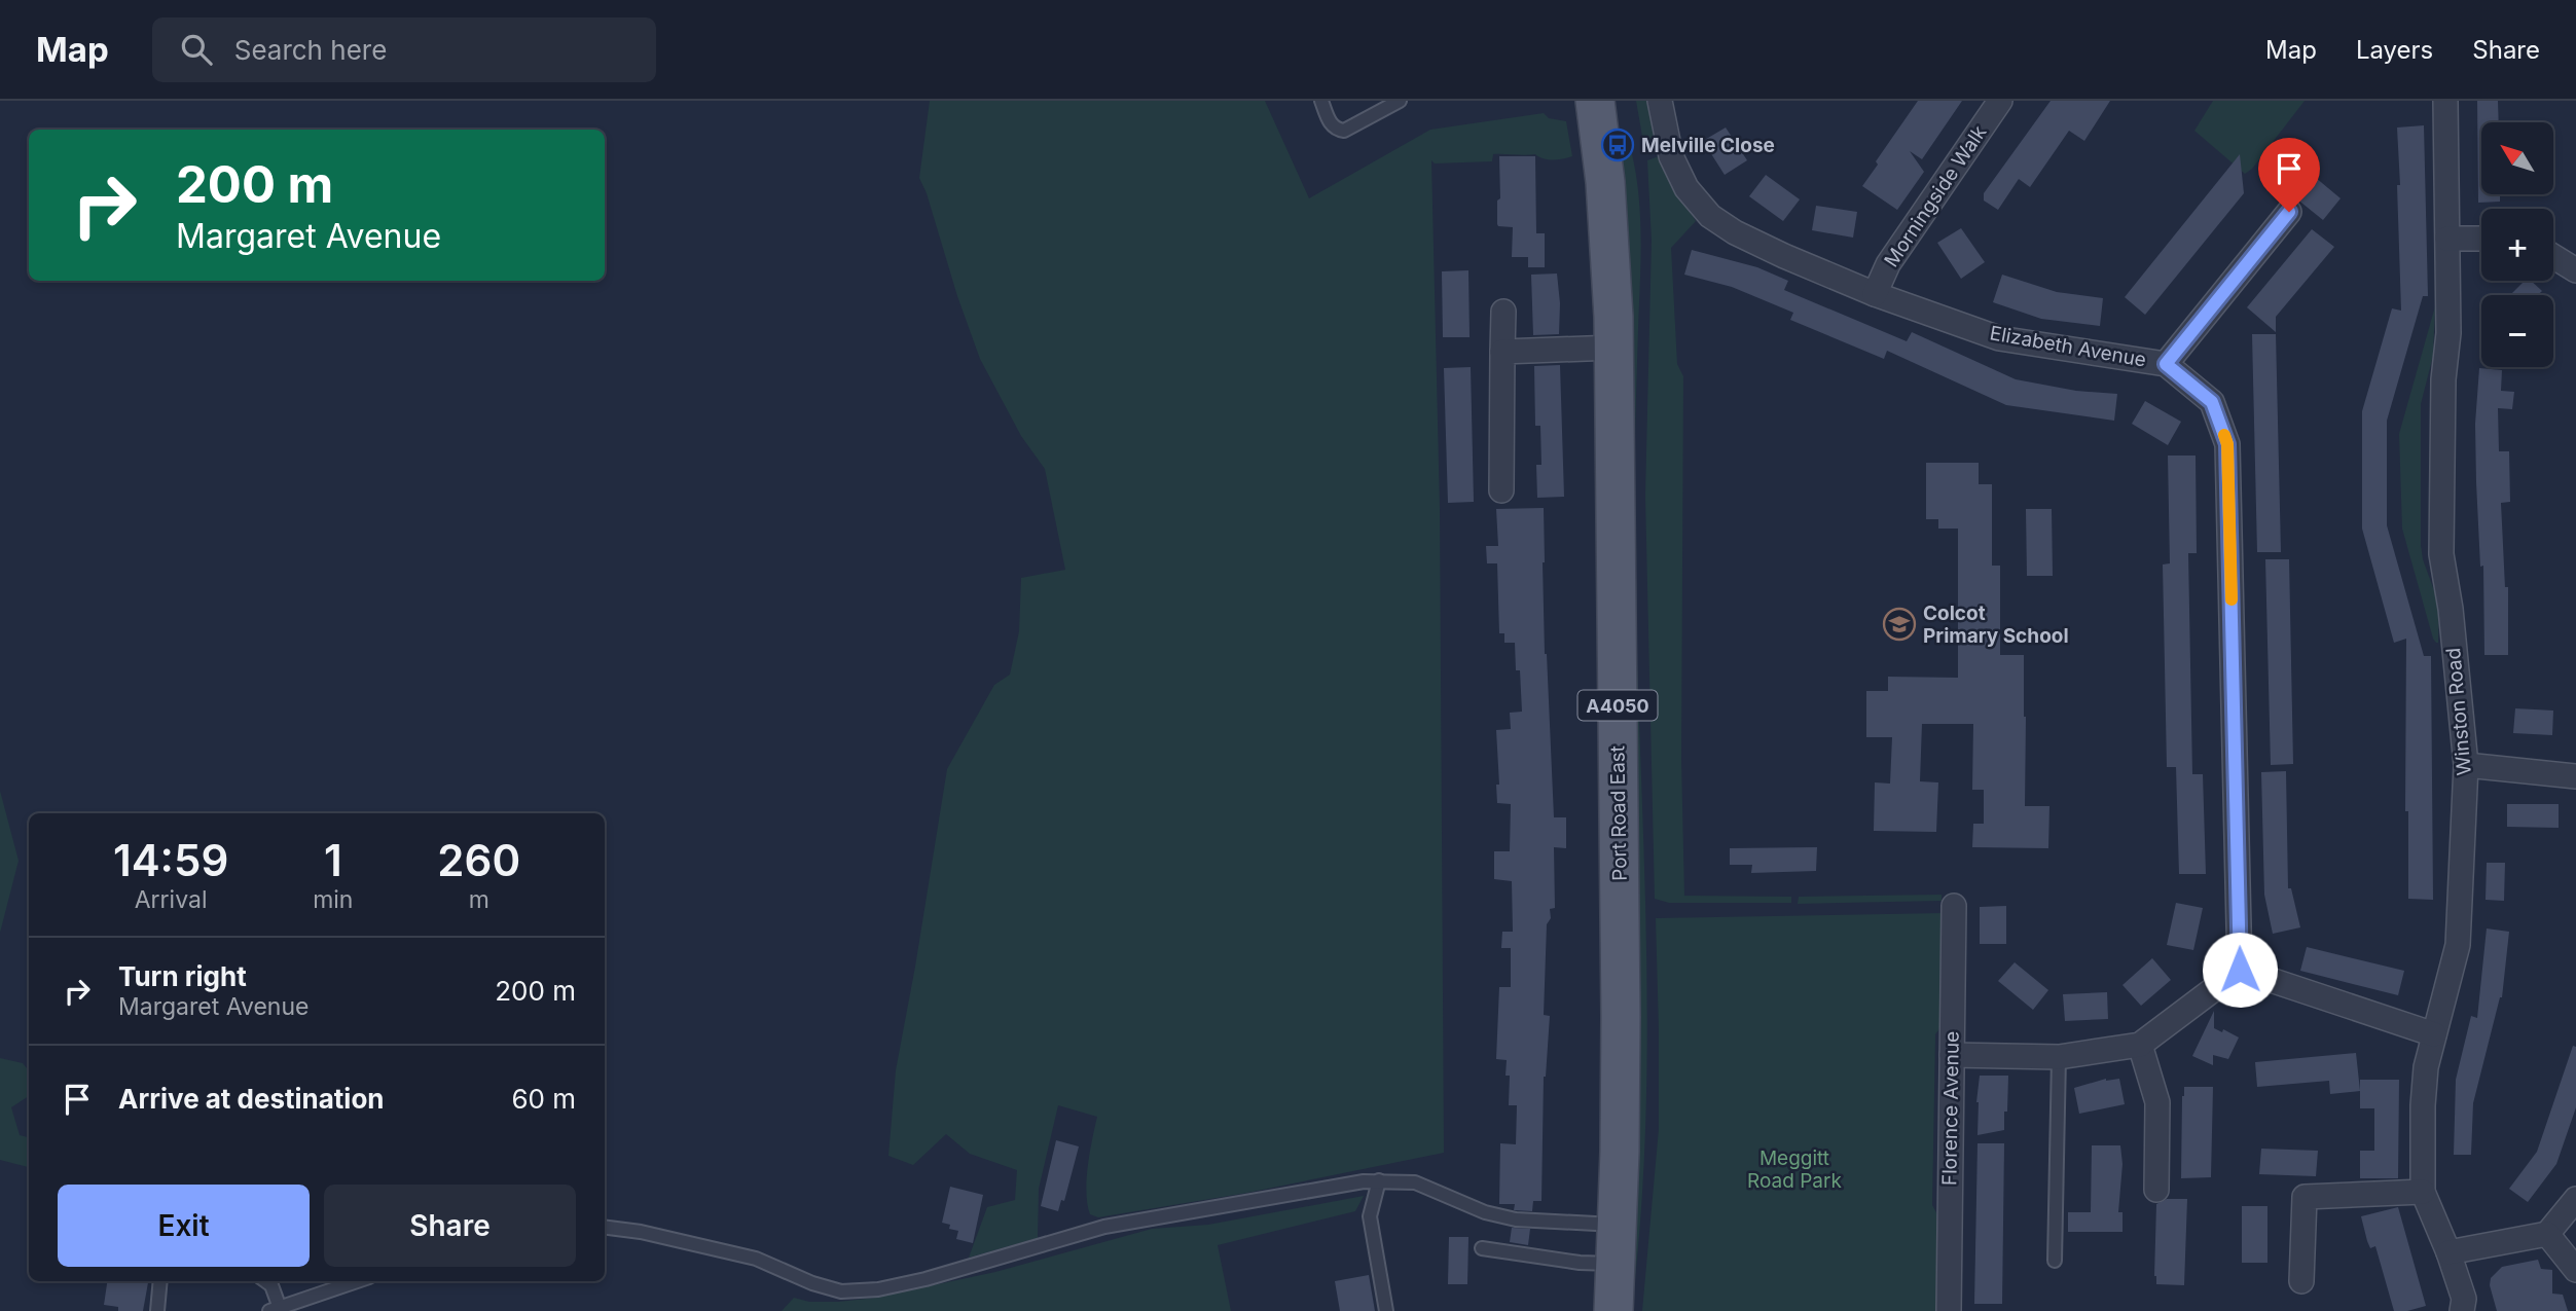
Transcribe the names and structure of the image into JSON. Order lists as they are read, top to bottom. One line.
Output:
{"streets":{"main road":["A4050","Port Road East"],"street":["Morningside Walk","Elizabeth Avenue","Winston Road","Florence Avenue"]},"crossings":[["Morningside Walk","Elizabeth Avenue"]],"parks":["Meggitt Road Park"],"places":{"bus stop":["Melville Close"],"school or university":["Colcot Primary School"]},"north":"top left","page":{"header":"Map","search":"Search here","nav":["Map","Layers","Share"],"map_buttons":["+","−"],"turn":["200 m","Margaret Avenue"],"eta":["14:59","Arrival","1","min","260","m"],"list":[{"name":"Turn right","note":"Margaret Avenue","value":"200 m"},{"name":"Arrive at destination","value":"60 m"}],"buttons":["Exit","Share"]}}
